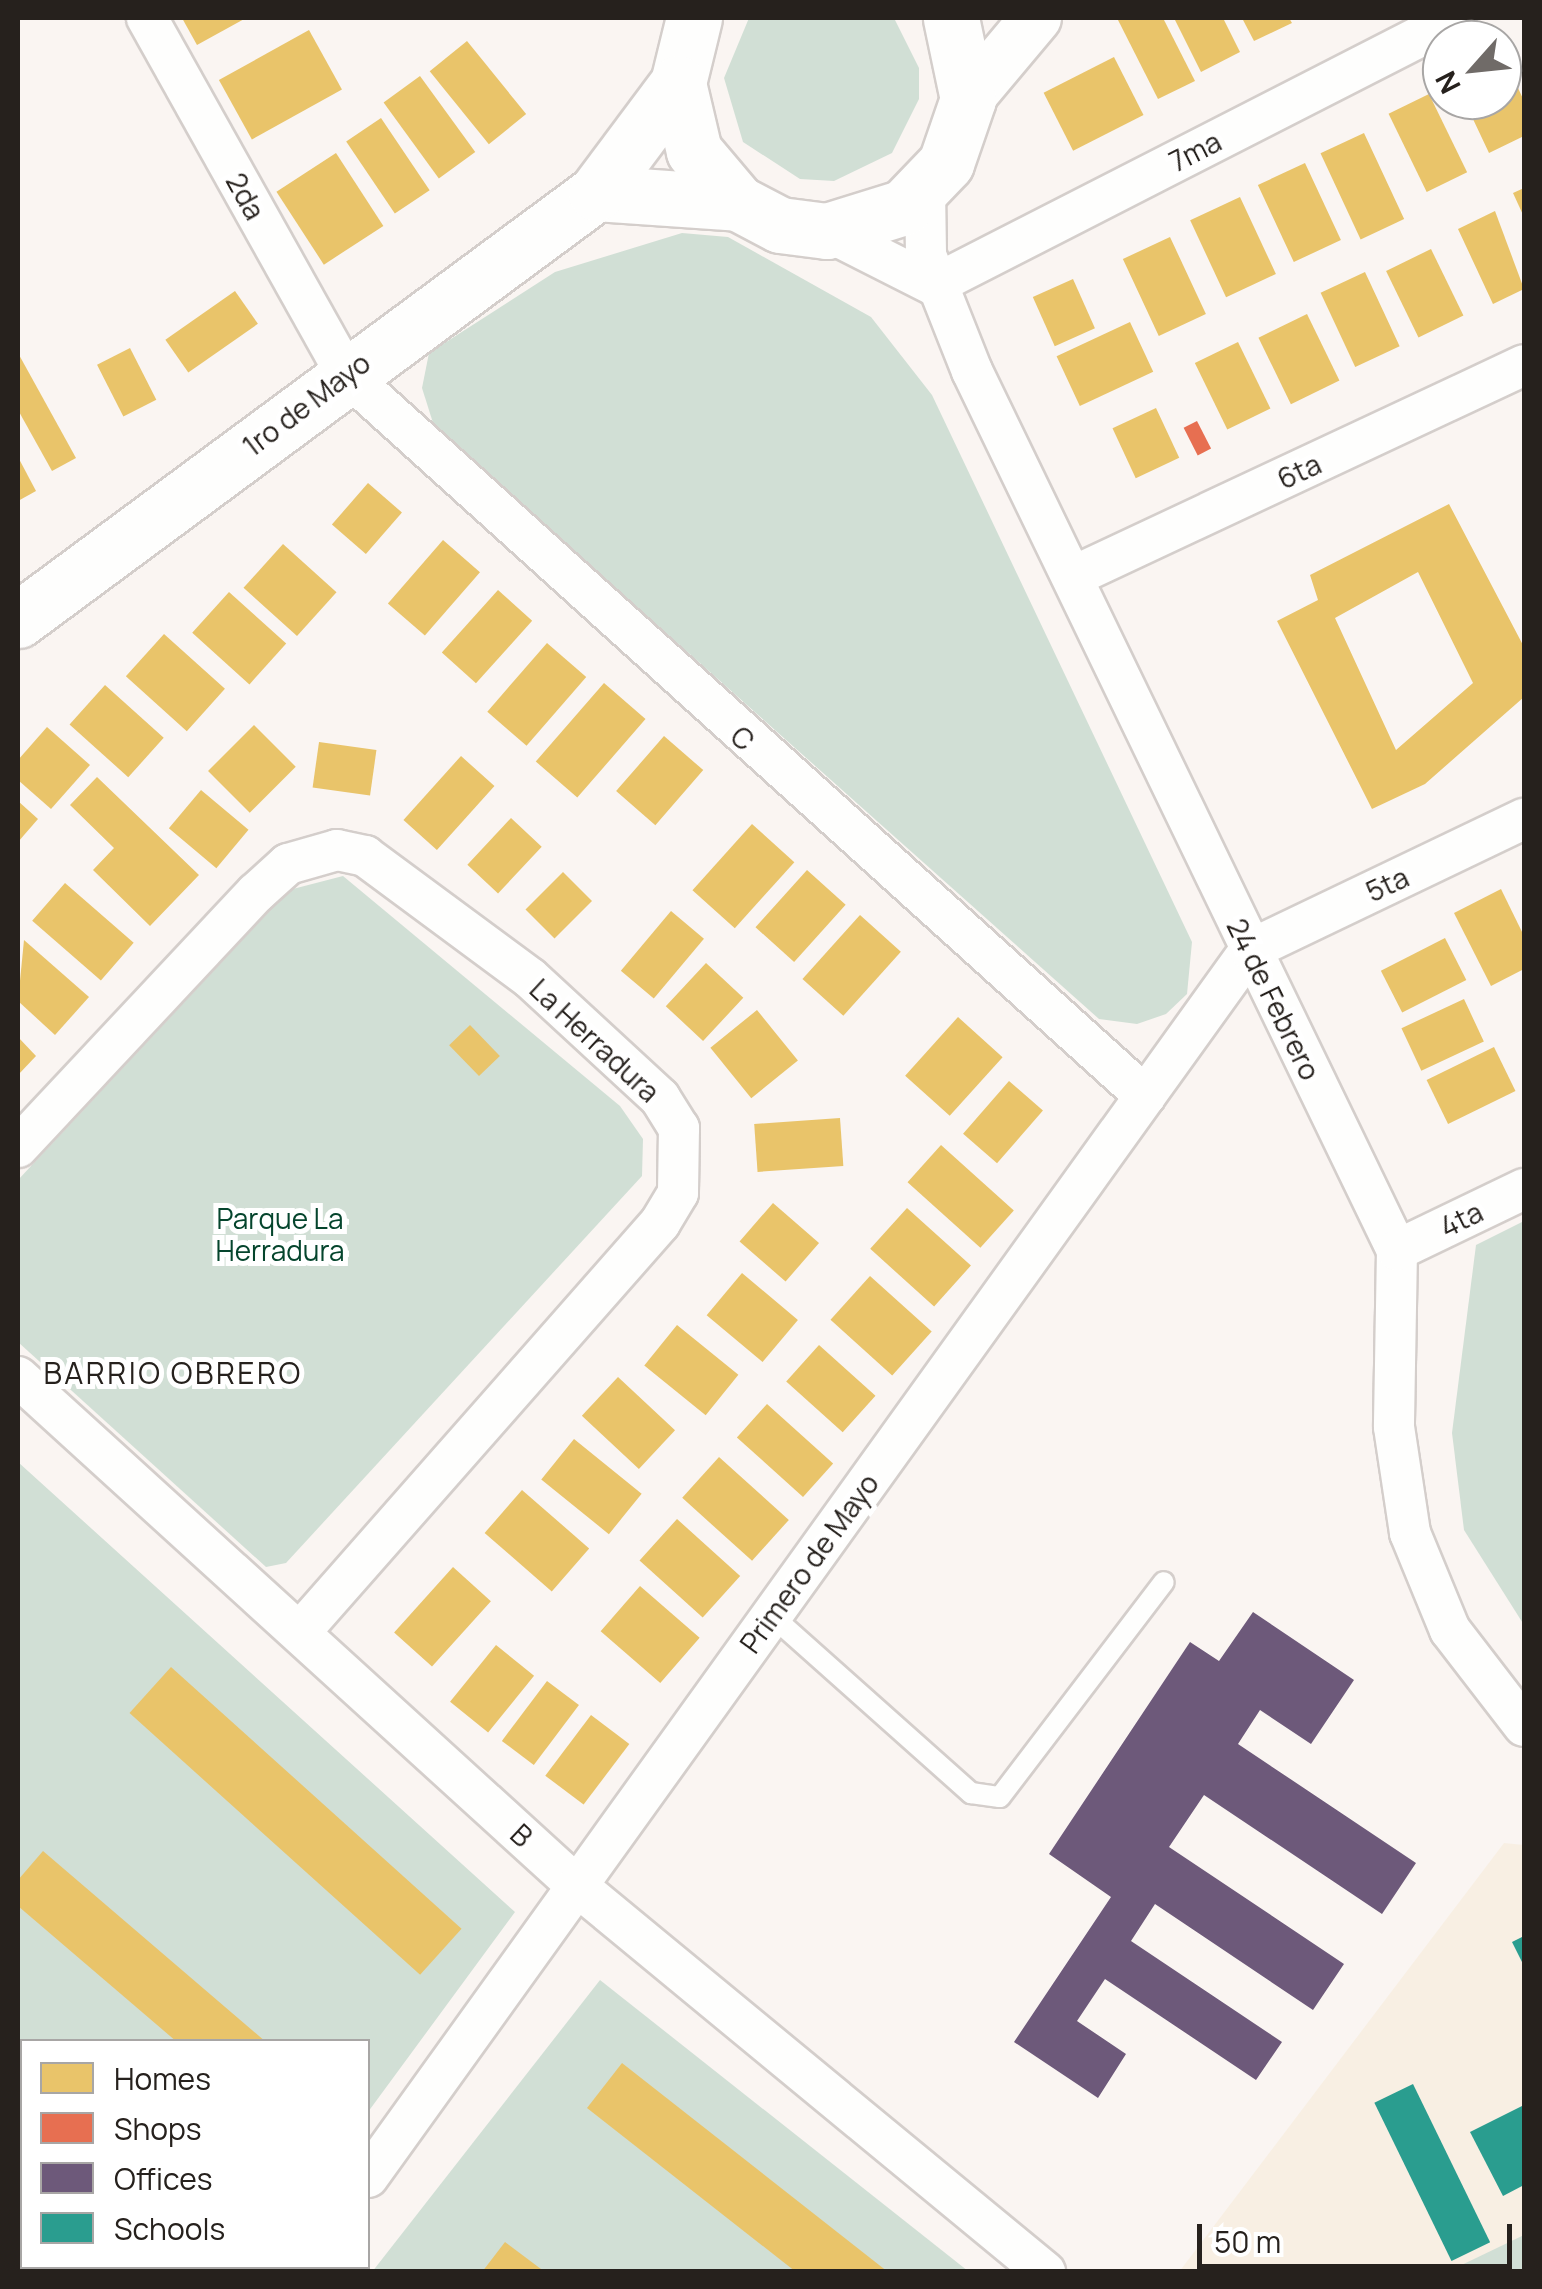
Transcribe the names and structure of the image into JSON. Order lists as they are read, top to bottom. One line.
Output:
{"streets":{"main road":["1ro de Mayo"],"street":["7ma","2da","6ta","C","5ta","24 de Febrero","La Herradura","4ta","Primero de Mayo","B"]},"crossings":[["7ma","24 de Febrero"],["2da","1ro de Mayo"],["2da","C"],["1ro de Mayo","C"],["6ta","24 de Febrero"],["C","Primero de Mayo"],["5ta","24 de Febrero"],["5ta","Primero de Mayo"],["24 de Febrero","4ta"],["24 de Febrero","Primero de Mayo"],["La Herradura","B"],["Primero de Mayo","B"]],"districts":["BARRIO OBRERO"],"parks":["Parque La Herradura"],"legend":["Homes","Shops","Offices","Schools"],"scale_bar":"50 m","north":"bottom left"}
